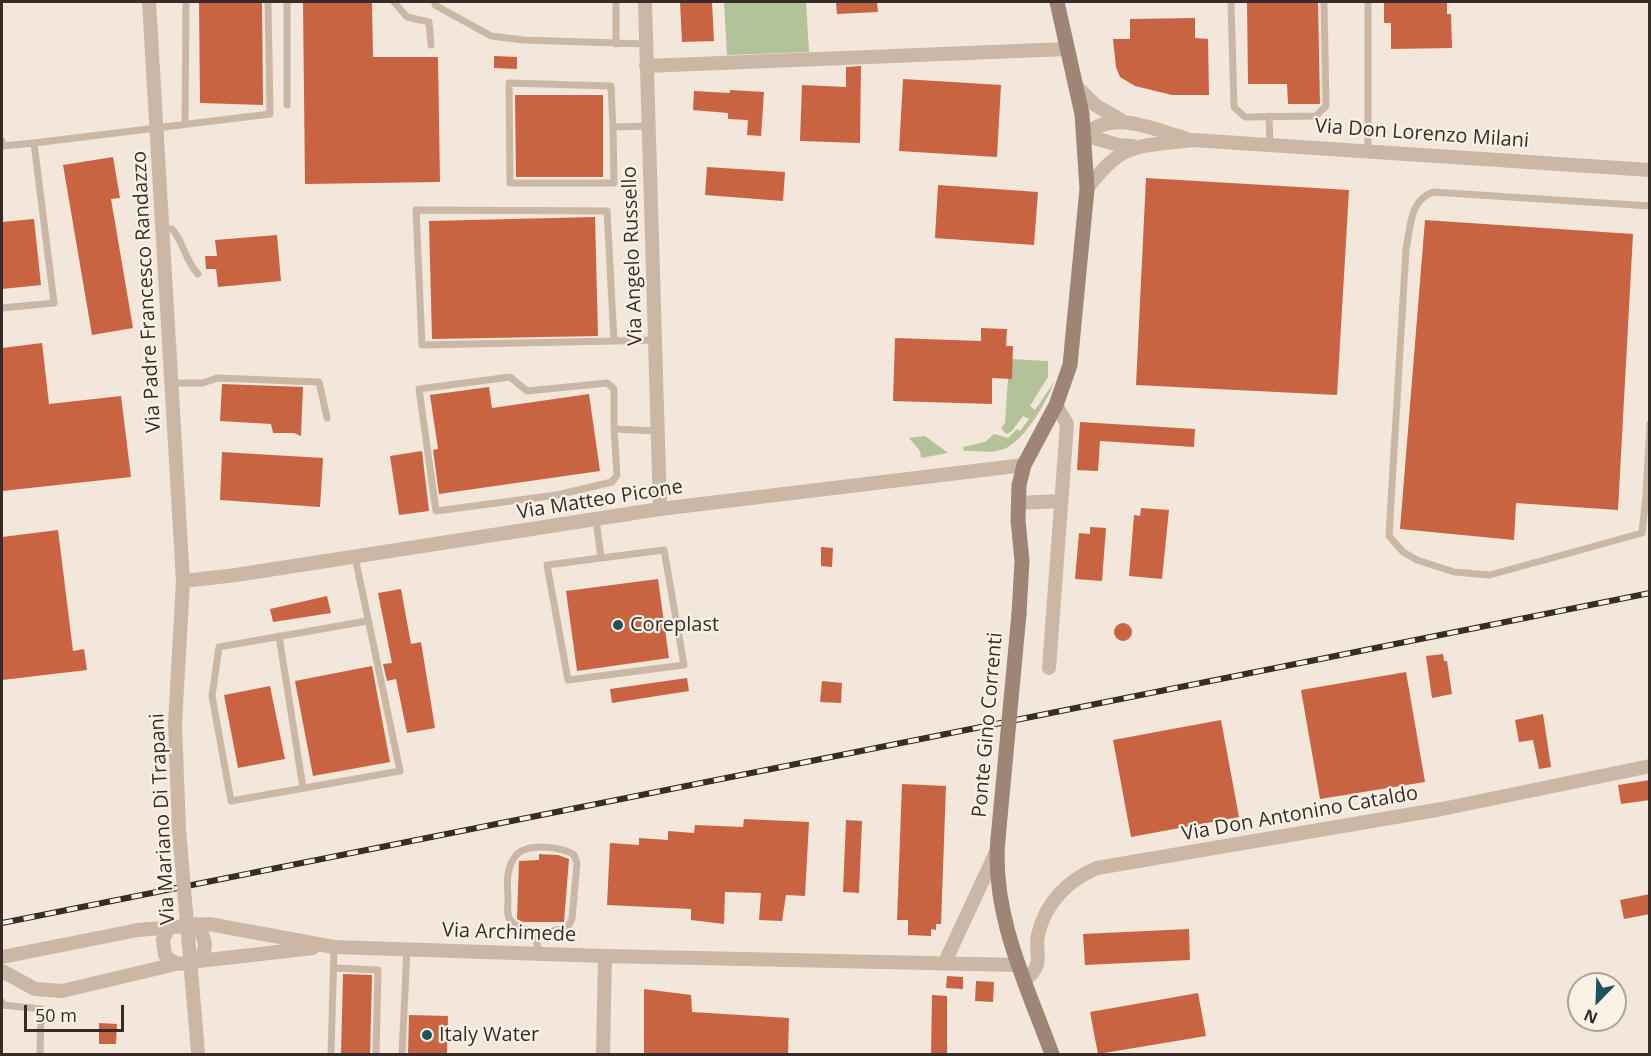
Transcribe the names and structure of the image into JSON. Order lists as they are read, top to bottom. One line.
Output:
{"streets":{"street":["Via Don Lorenzo Milani","Via Angelo Russello","Via Padre Francesco Randazzo","Via Matteo Picone","Ponte Gino Correnti","Via Don Antonino Cataldo","Via Mariano Di Trapani","Via Archimede"]},"crossings":[["Via Angelo Russello","Via Matteo Picone"],["Via Padre Francesco Randazzo","Via Matteo Picone"],["Via Padre Francesco Randazzo","Via Mariano Di Trapani"],["Via Matteo Picone","Via Mariano Di Trapani"]],"places":["Coreplast","Italy Water"],"scale_bar":"50 m","north":"bottom left"}
